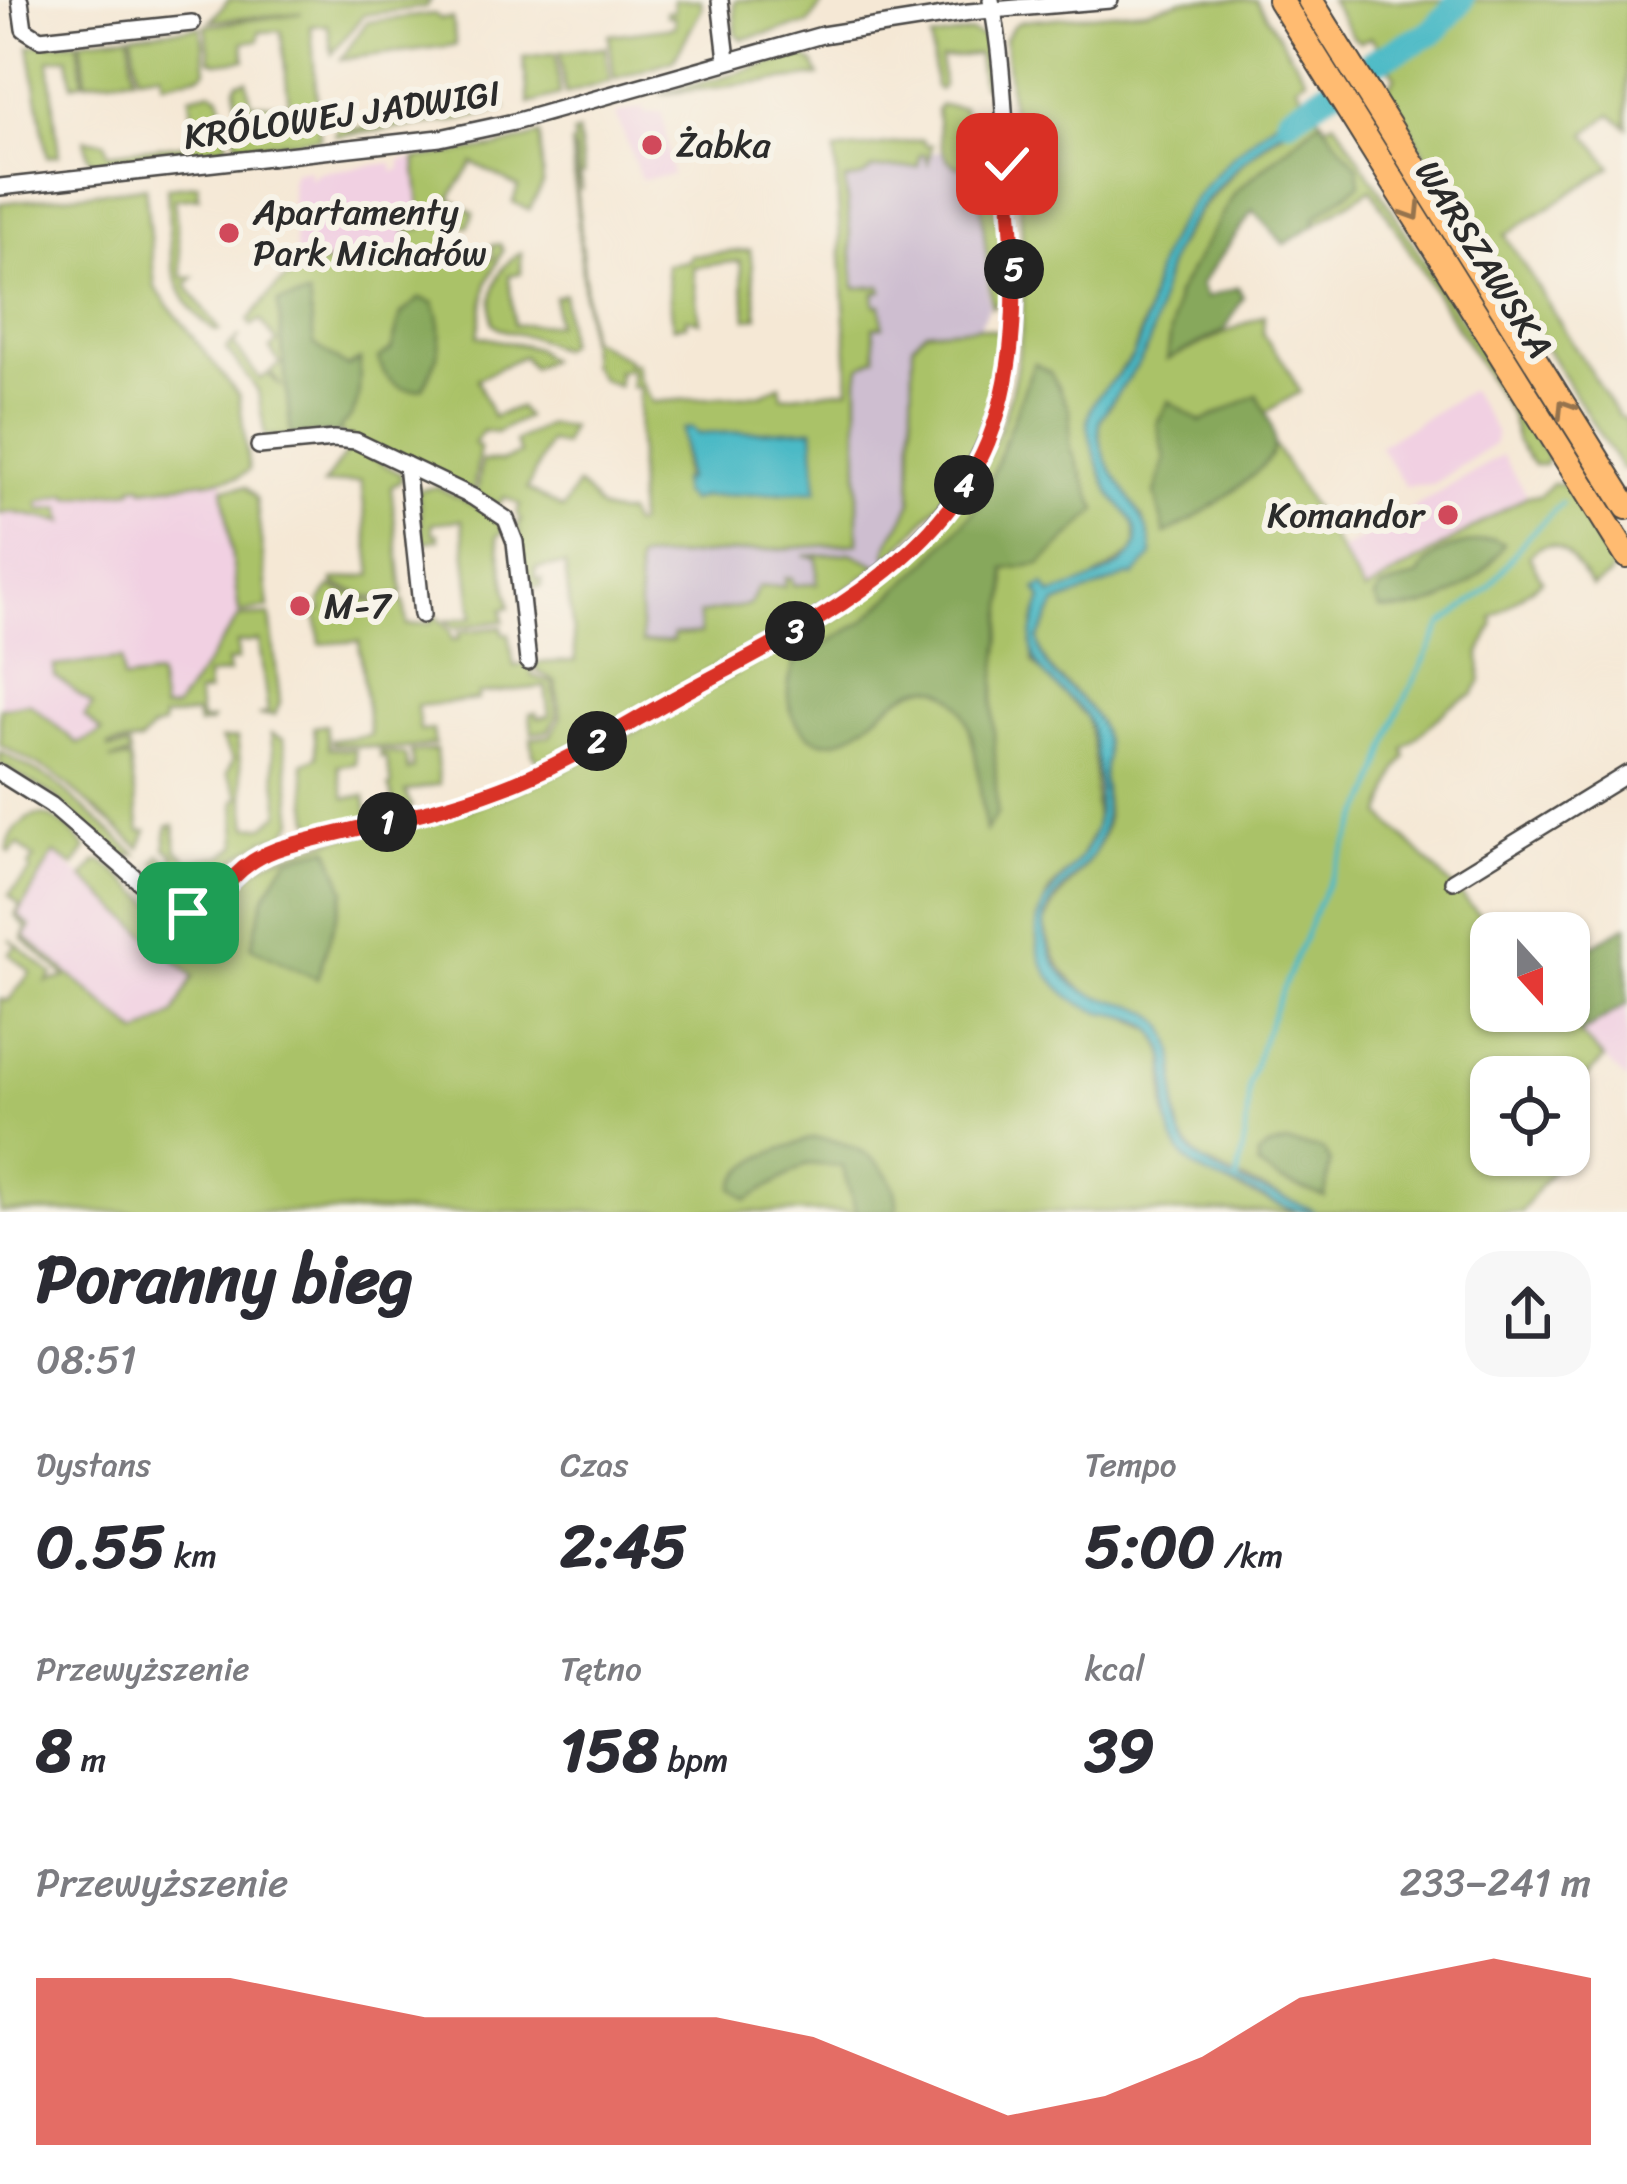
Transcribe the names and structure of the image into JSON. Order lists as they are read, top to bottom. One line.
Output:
{"streets":{"main road":["WARSZAWSKA"],"street":["KRÓLOWEJ JADWIGI"]},"places":["Żabka","Apartamenty Park Michałów","Komandor","M-7"],"north":"bottom","page":{"pins":["5","4","3","2","1"],"heading":["Poranny bieg","08:51"],"stats":[["Dystans","0.55 km"],["Czas","2:45"],["Tempo","5:00 /km"],["Przewyższenie","8 m"],["Tętno","158 bpm"],["kcal","39"]],"chart":["Przewyższenie","233–241 m"]}}
